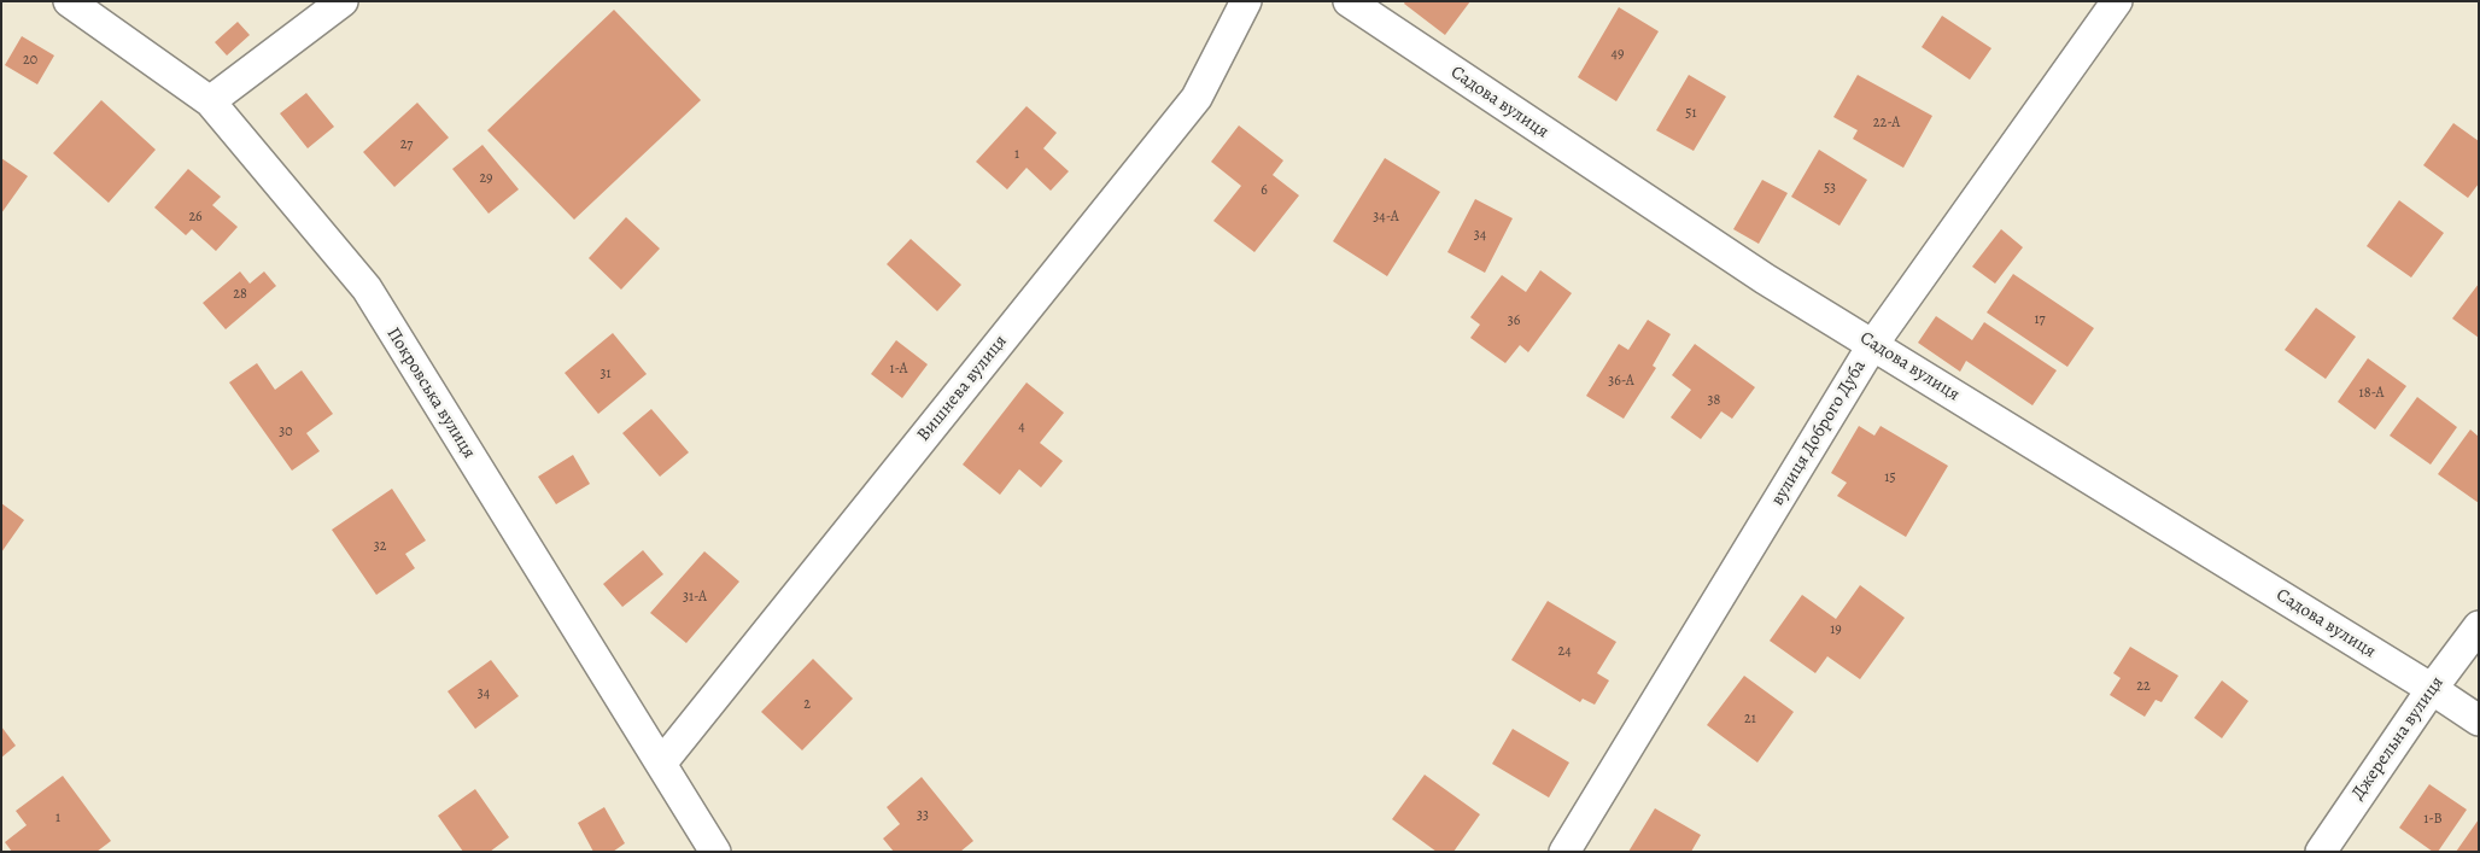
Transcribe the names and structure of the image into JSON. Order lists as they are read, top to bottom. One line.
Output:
{"streets":{"street":["Садова вулиця","Вишнева вулиця","Покровська вулиця","вулиця Доброго Дуба","Джерельна вулиця"]},"crossings":[["Садова вулиця","вулиця Доброго Дуба"],["Садова вулиця","Джерельна вулиця"],["Вишнева вулиця","Покровська вулиця"]],"house_numbers":["49","20","51","22-А","27","1","29","53","6","26","34-А","34","28","17","36","1-А","31","36-А","18-А","38","4","30","15","32","31-А","19","24","22","34","2","21","33","1","1-В"]}
